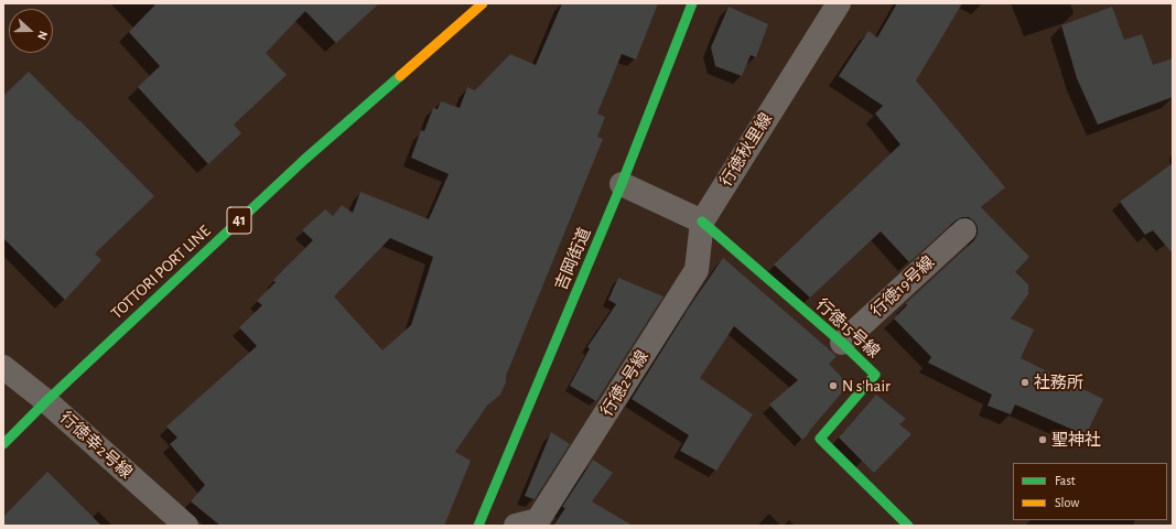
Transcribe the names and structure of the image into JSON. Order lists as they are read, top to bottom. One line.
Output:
{"streets":{"street":["行徳秋里線","41","吉岡街道","TOTTORI PORT LINE","行徳19号線","行徳15号線","行徳2号線","行徳幸2号線"]},"crossings":[["行徳秋里線","行徳15号線"],["行徳秋里線","行徳2号線"],["TOTTORI PORT LINE","行徳幸2号線"],["行徳19号線","行徳15号線"],["行徳15号線","行徳2号線"]],"places":["社務所","N s'hair","聖神社"],"legend":["Fast","Slow"],"north":"right"}
